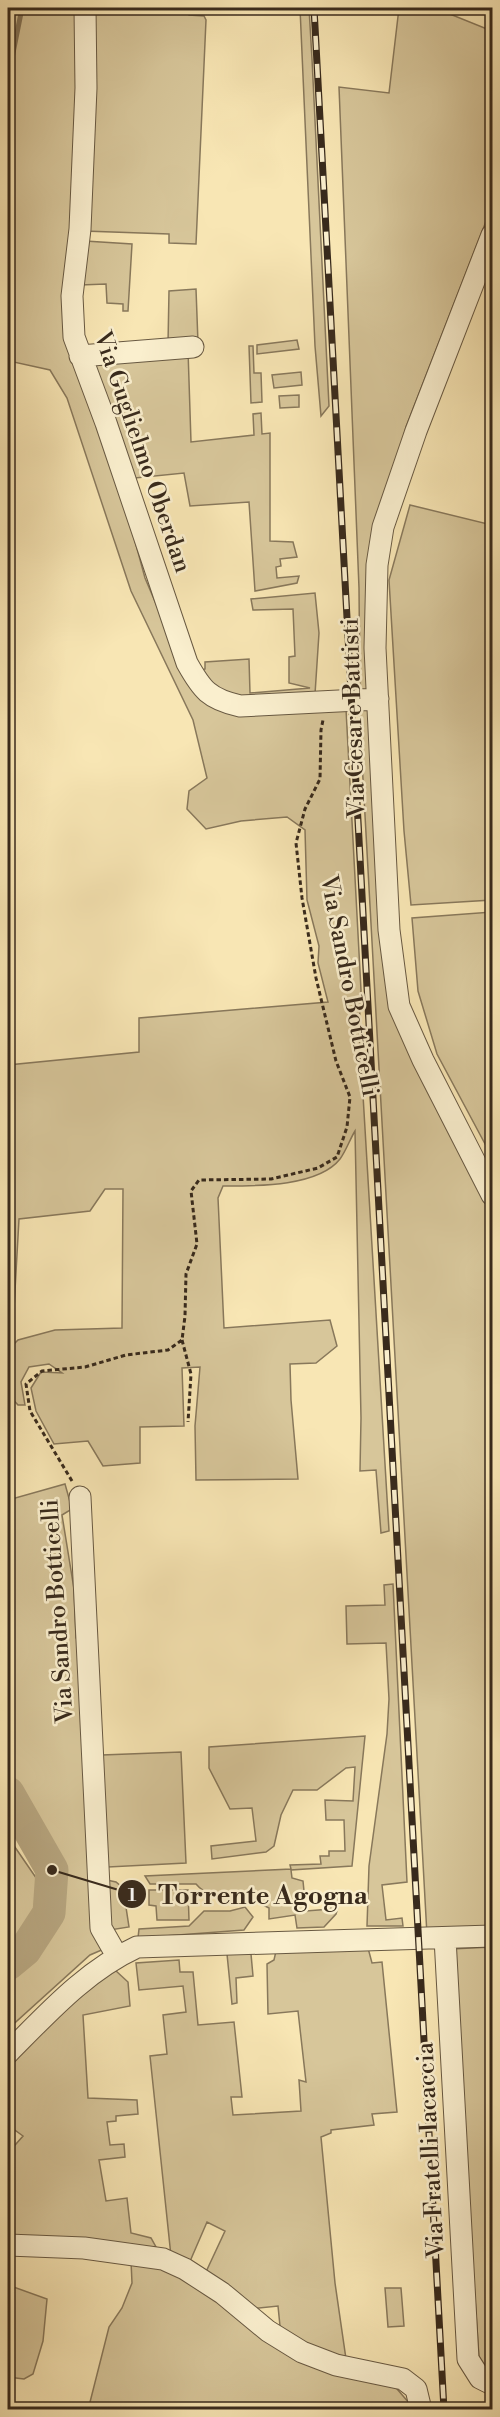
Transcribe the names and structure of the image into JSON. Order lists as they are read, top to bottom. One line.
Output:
{"streets":{"street":["Via Guglielmo Oberdan","Via Cesare Battisti","Via Sandro Botticelli","Via Fratelli Iacaccia"]},"crossings":[["Via Guglielmo Oberdan","Via Cesare Battisti"],["Via Guglielmo Oberdan","Via Sandro Botticelli"]],"places":["Torrente Agogna"]}
